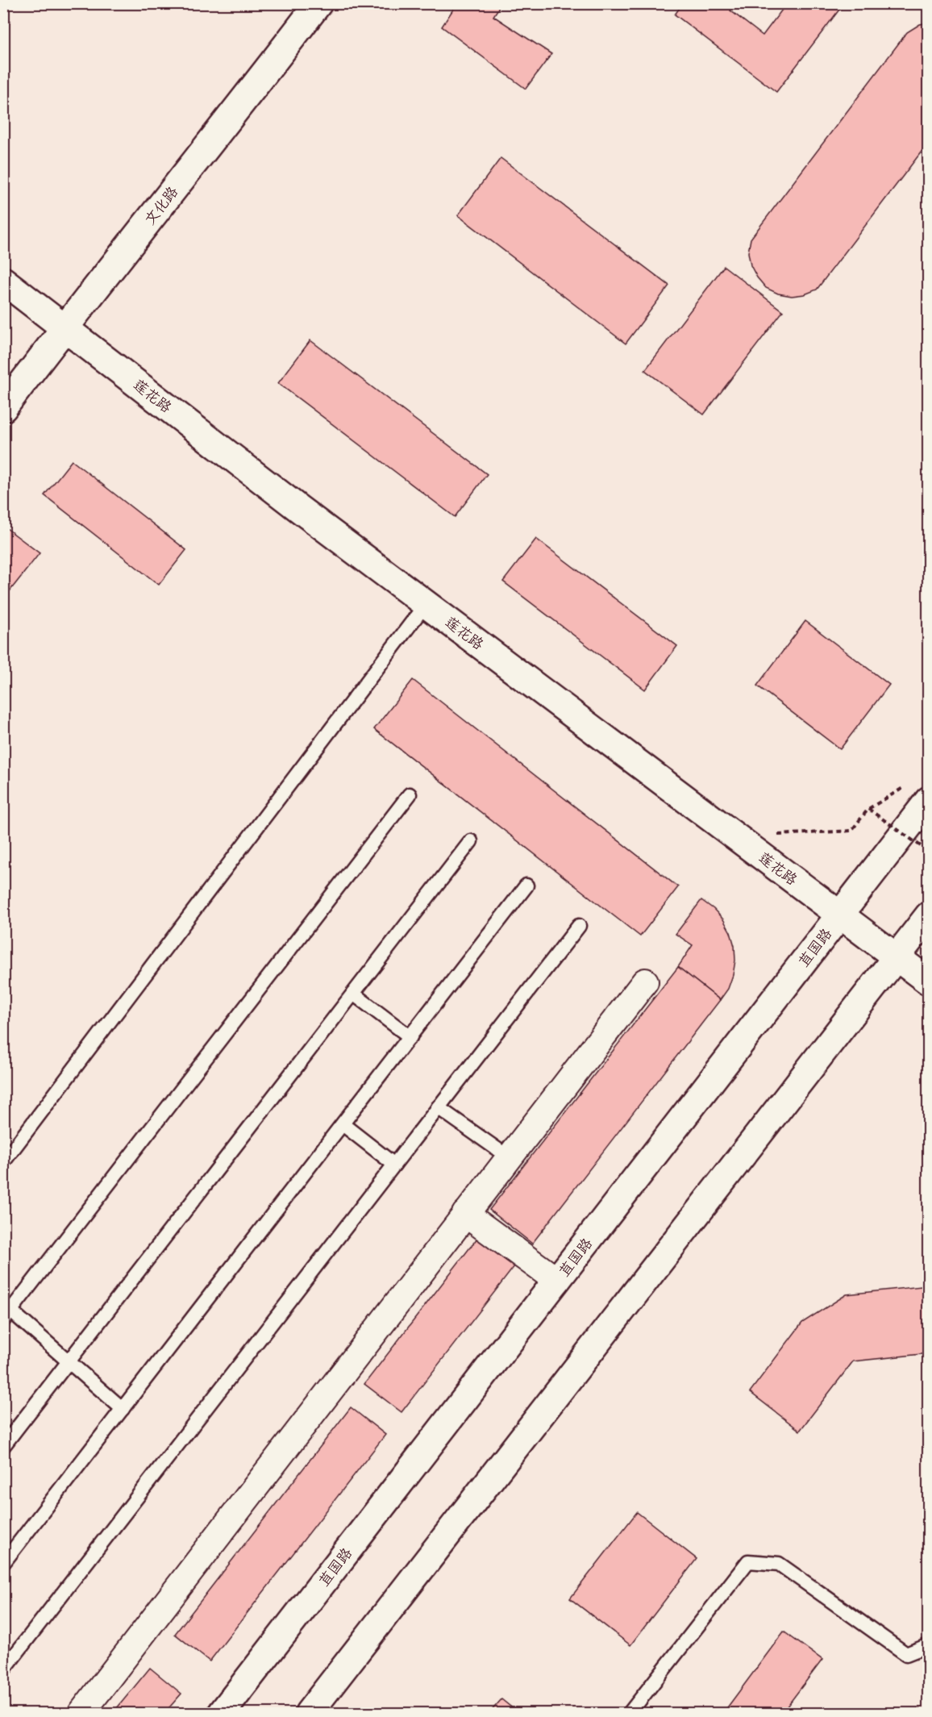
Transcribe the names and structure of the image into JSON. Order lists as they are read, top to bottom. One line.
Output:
{"streets":{"main road":["文化路","莲花路","苴国路"]},"crossings":[["文化路","莲花路"],["莲花路","苴国路"]]}
